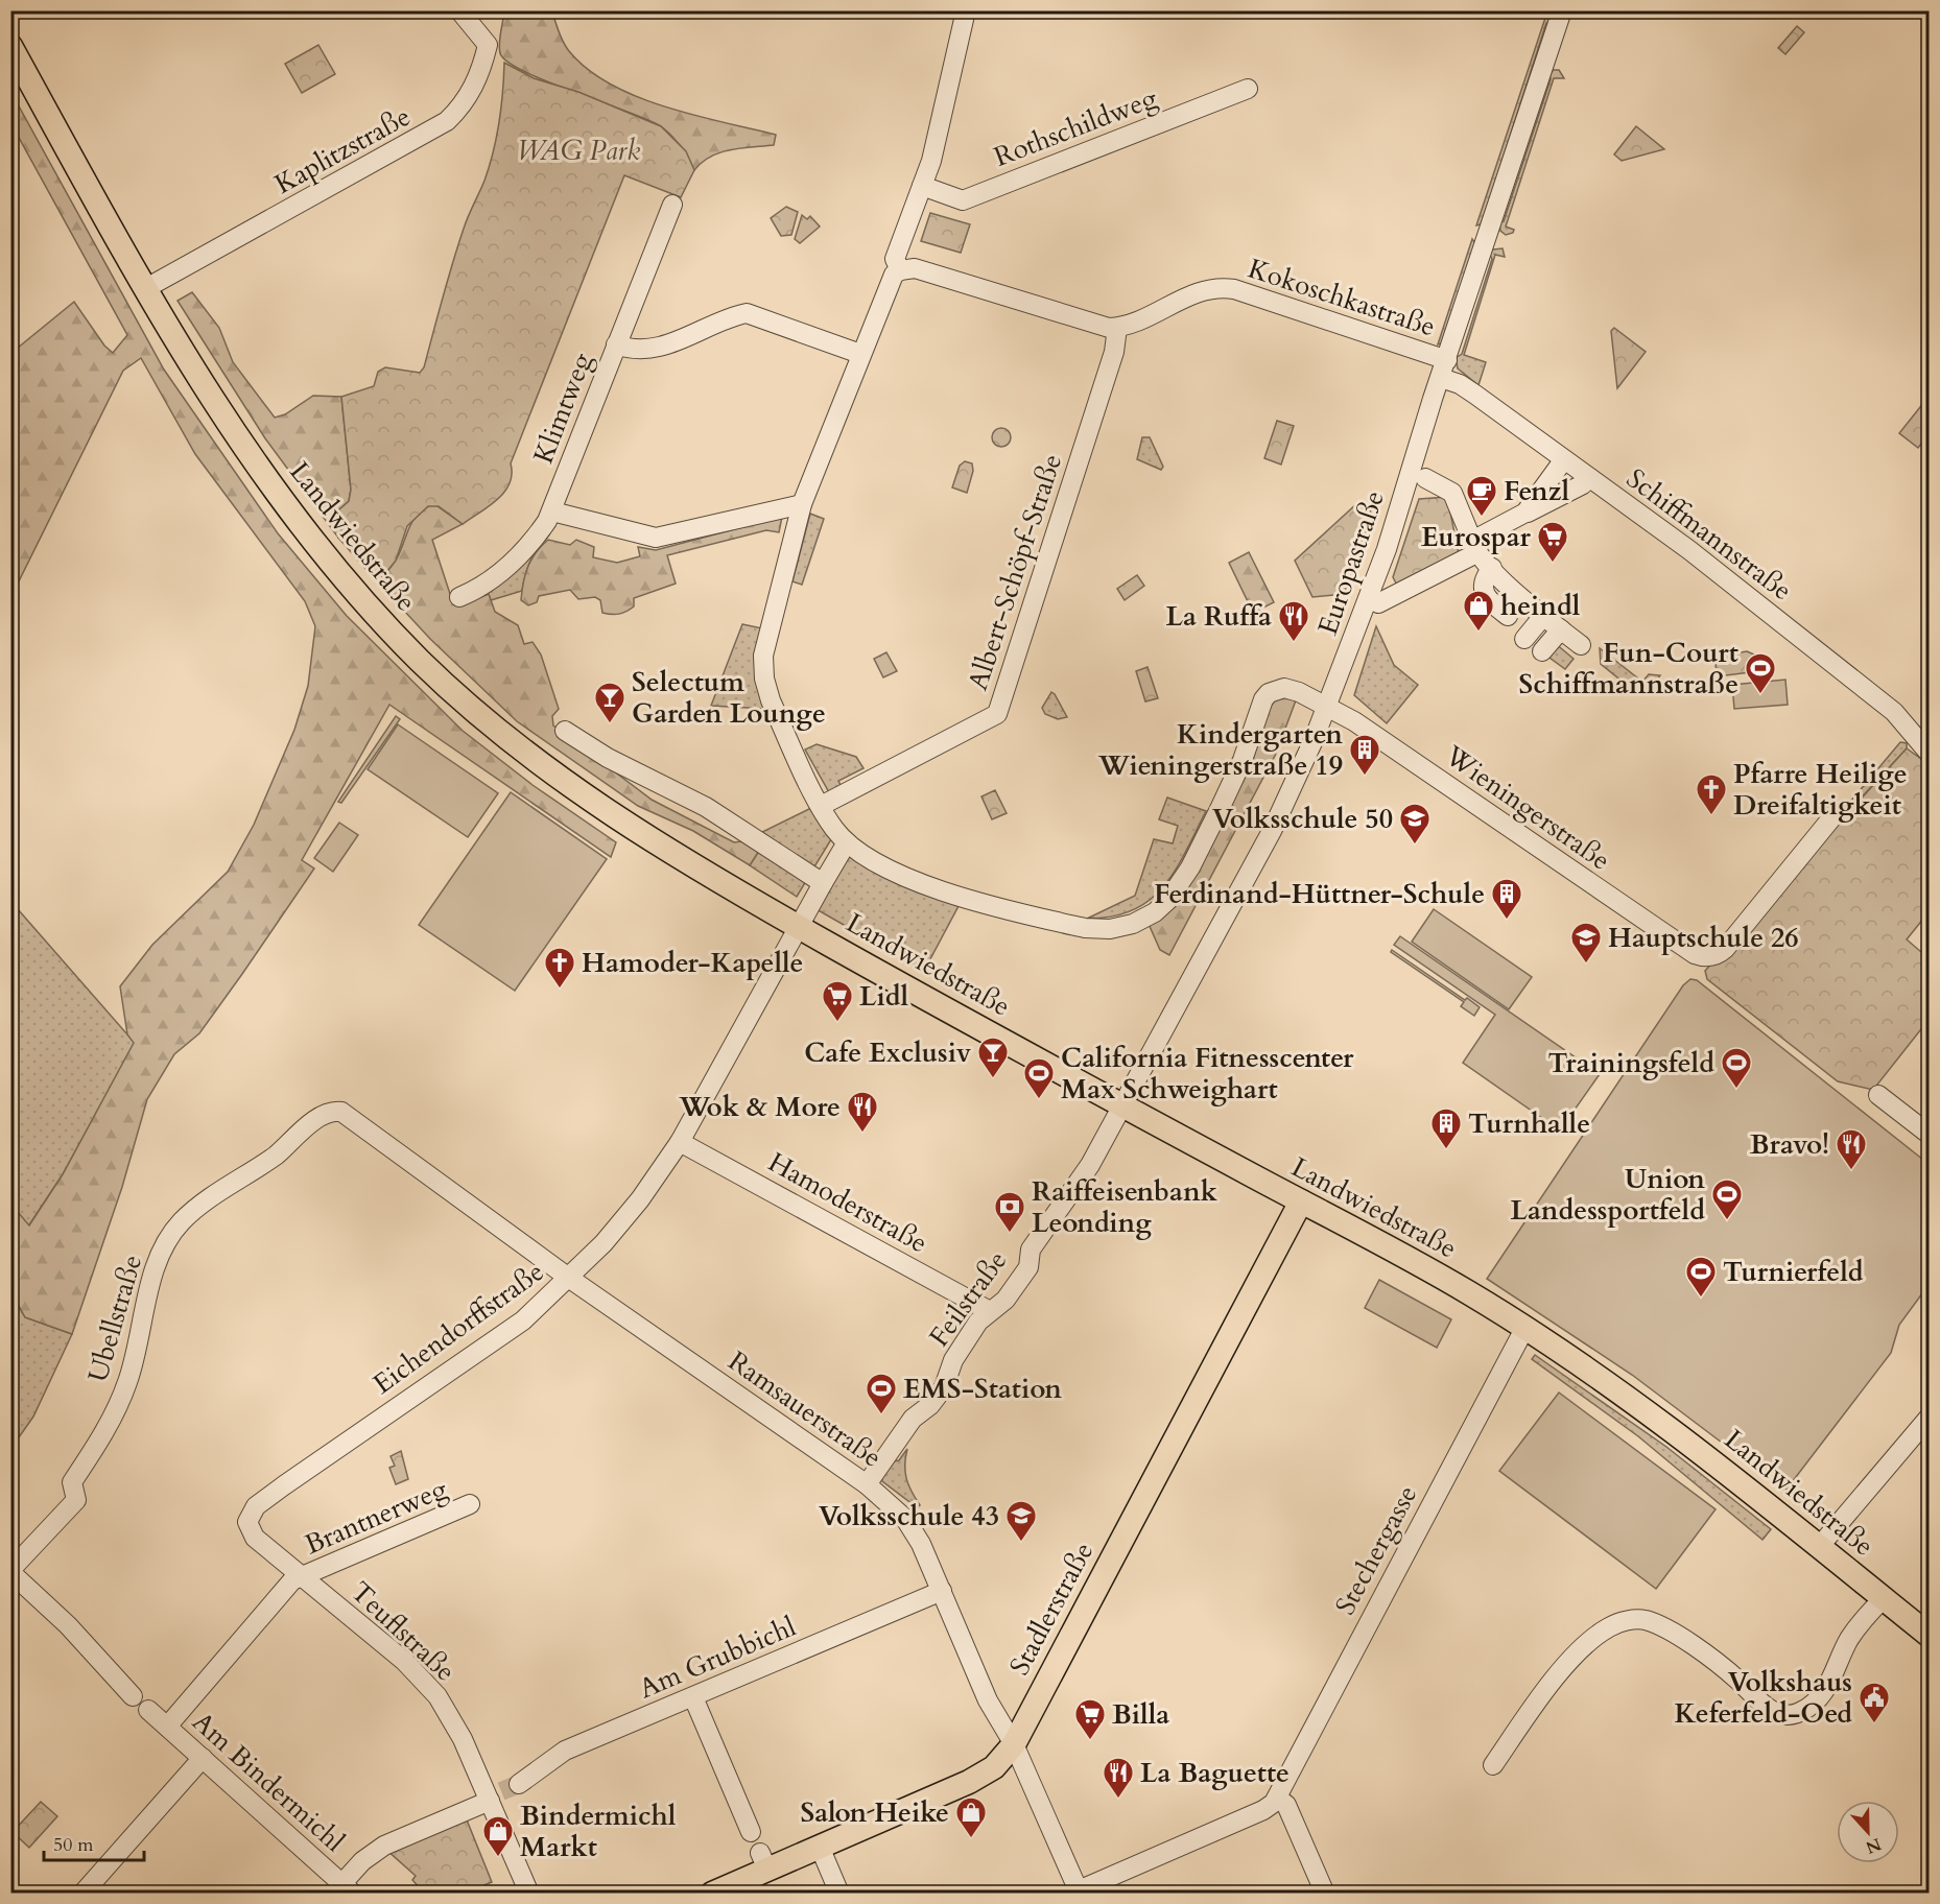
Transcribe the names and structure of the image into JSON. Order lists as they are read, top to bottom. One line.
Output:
{"streets":{"main road":["Landwiedstraße","Stadlerstraße"],"street":["Rothschildweg","Kaplitzstraße","Kokoschkastraße","Klimtweg","Schiffmannstraße","Europastraße","Albert-Schöpf-Straße","Wieningerstraße","Hamoderstraße","Feilstraße","Ubellstraße","Eichendorffstraße","Ramsauerstraße","Brantnerweg","Stechergasse","Teuflstraße","Am Grubbichl","Am Bindermichl"]},"crossings":[["Kaplitzstraße","Landwiedstraße"],["Kokoschkastraße","Schiffmannstraße"],["Kokoschkastraße","Europastraße"],["Kokoschkastraße","Albert-Schöpf-Straße"],["Schiffmannstraße","Europastraße"],["Landwiedstraße","Europastraße"],["Landwiedstraße","Feilstraße"],["Landwiedstraße","Eichendorffstraße"],["Landwiedstraße","Stechergasse"],["Landwiedstraße","Stadlerstraße"],["Europastraße","Wieningerstraße"],["Europastraße","Feilstraße"],["Hamoderstraße","Feilstraße"],["Hamoderstraße","Eichendorffstraße"],["Feilstraße","Ramsauerstraße"],["Ubellstraße","Ramsauerstraße"],["Eichendorffstraße","Ramsauerstraße"],["Eichendorffstraße","Teuflstraße"],["Ramsauerstraße","Stechergasse"],["Ramsauerstraße","Stadlerstraße"],["Ramsauerstraße","Am Grubbichl"],["Brantnerweg","Teuflstraße"]],"parks":["WAG Park"],"places":{"cafe":["Fenzl"],"supermarket":["Eurospar","Lidl","Billa"],"shop":["heindl","Salon Heike","Bindermichl Markt"],"restaurant":["La Ruffa","Wok & More","Bravo!","La Baguette"],"sports":["Fun-Court Schiffmannstraße","Trainingsfeld","California Fitnesscenter Max Schweighart","Union Landessportfeld","Turnierfeld","EMS-Station"],"bar":["Selectum Garden Lounge","Cafe Exclusiv"],"building":["Kindergarten Wieningerstraße 19","Ferdinand-Hüttner-Schule","Turnhalle"],"church":["Pfarre Heilige Dreifaltigkeit","Hamoder-Kapelle"],"school or university":["Volksschule 50","Hauptschule 26","Volksschule 43"],"bank":["Raiffeisenbank Leonding"],"public building":["Volkshaus Keferfeld-Oed"]},"scale_bar":"50 m","north":"bottom"}
